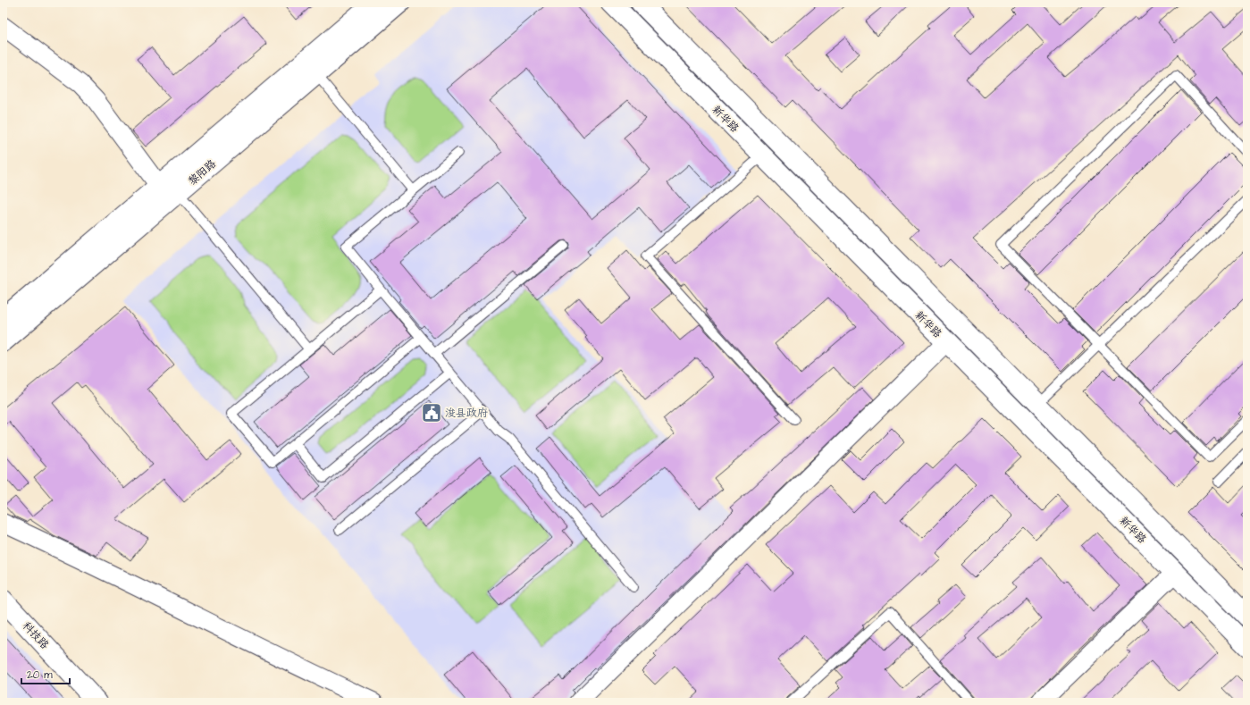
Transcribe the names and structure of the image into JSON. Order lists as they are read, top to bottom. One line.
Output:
{"streets":{"main road":["新华路","黎阳路","科技路"]},"places":{"public building":["浚县政府"]},"scale_bar":"20 m"}
